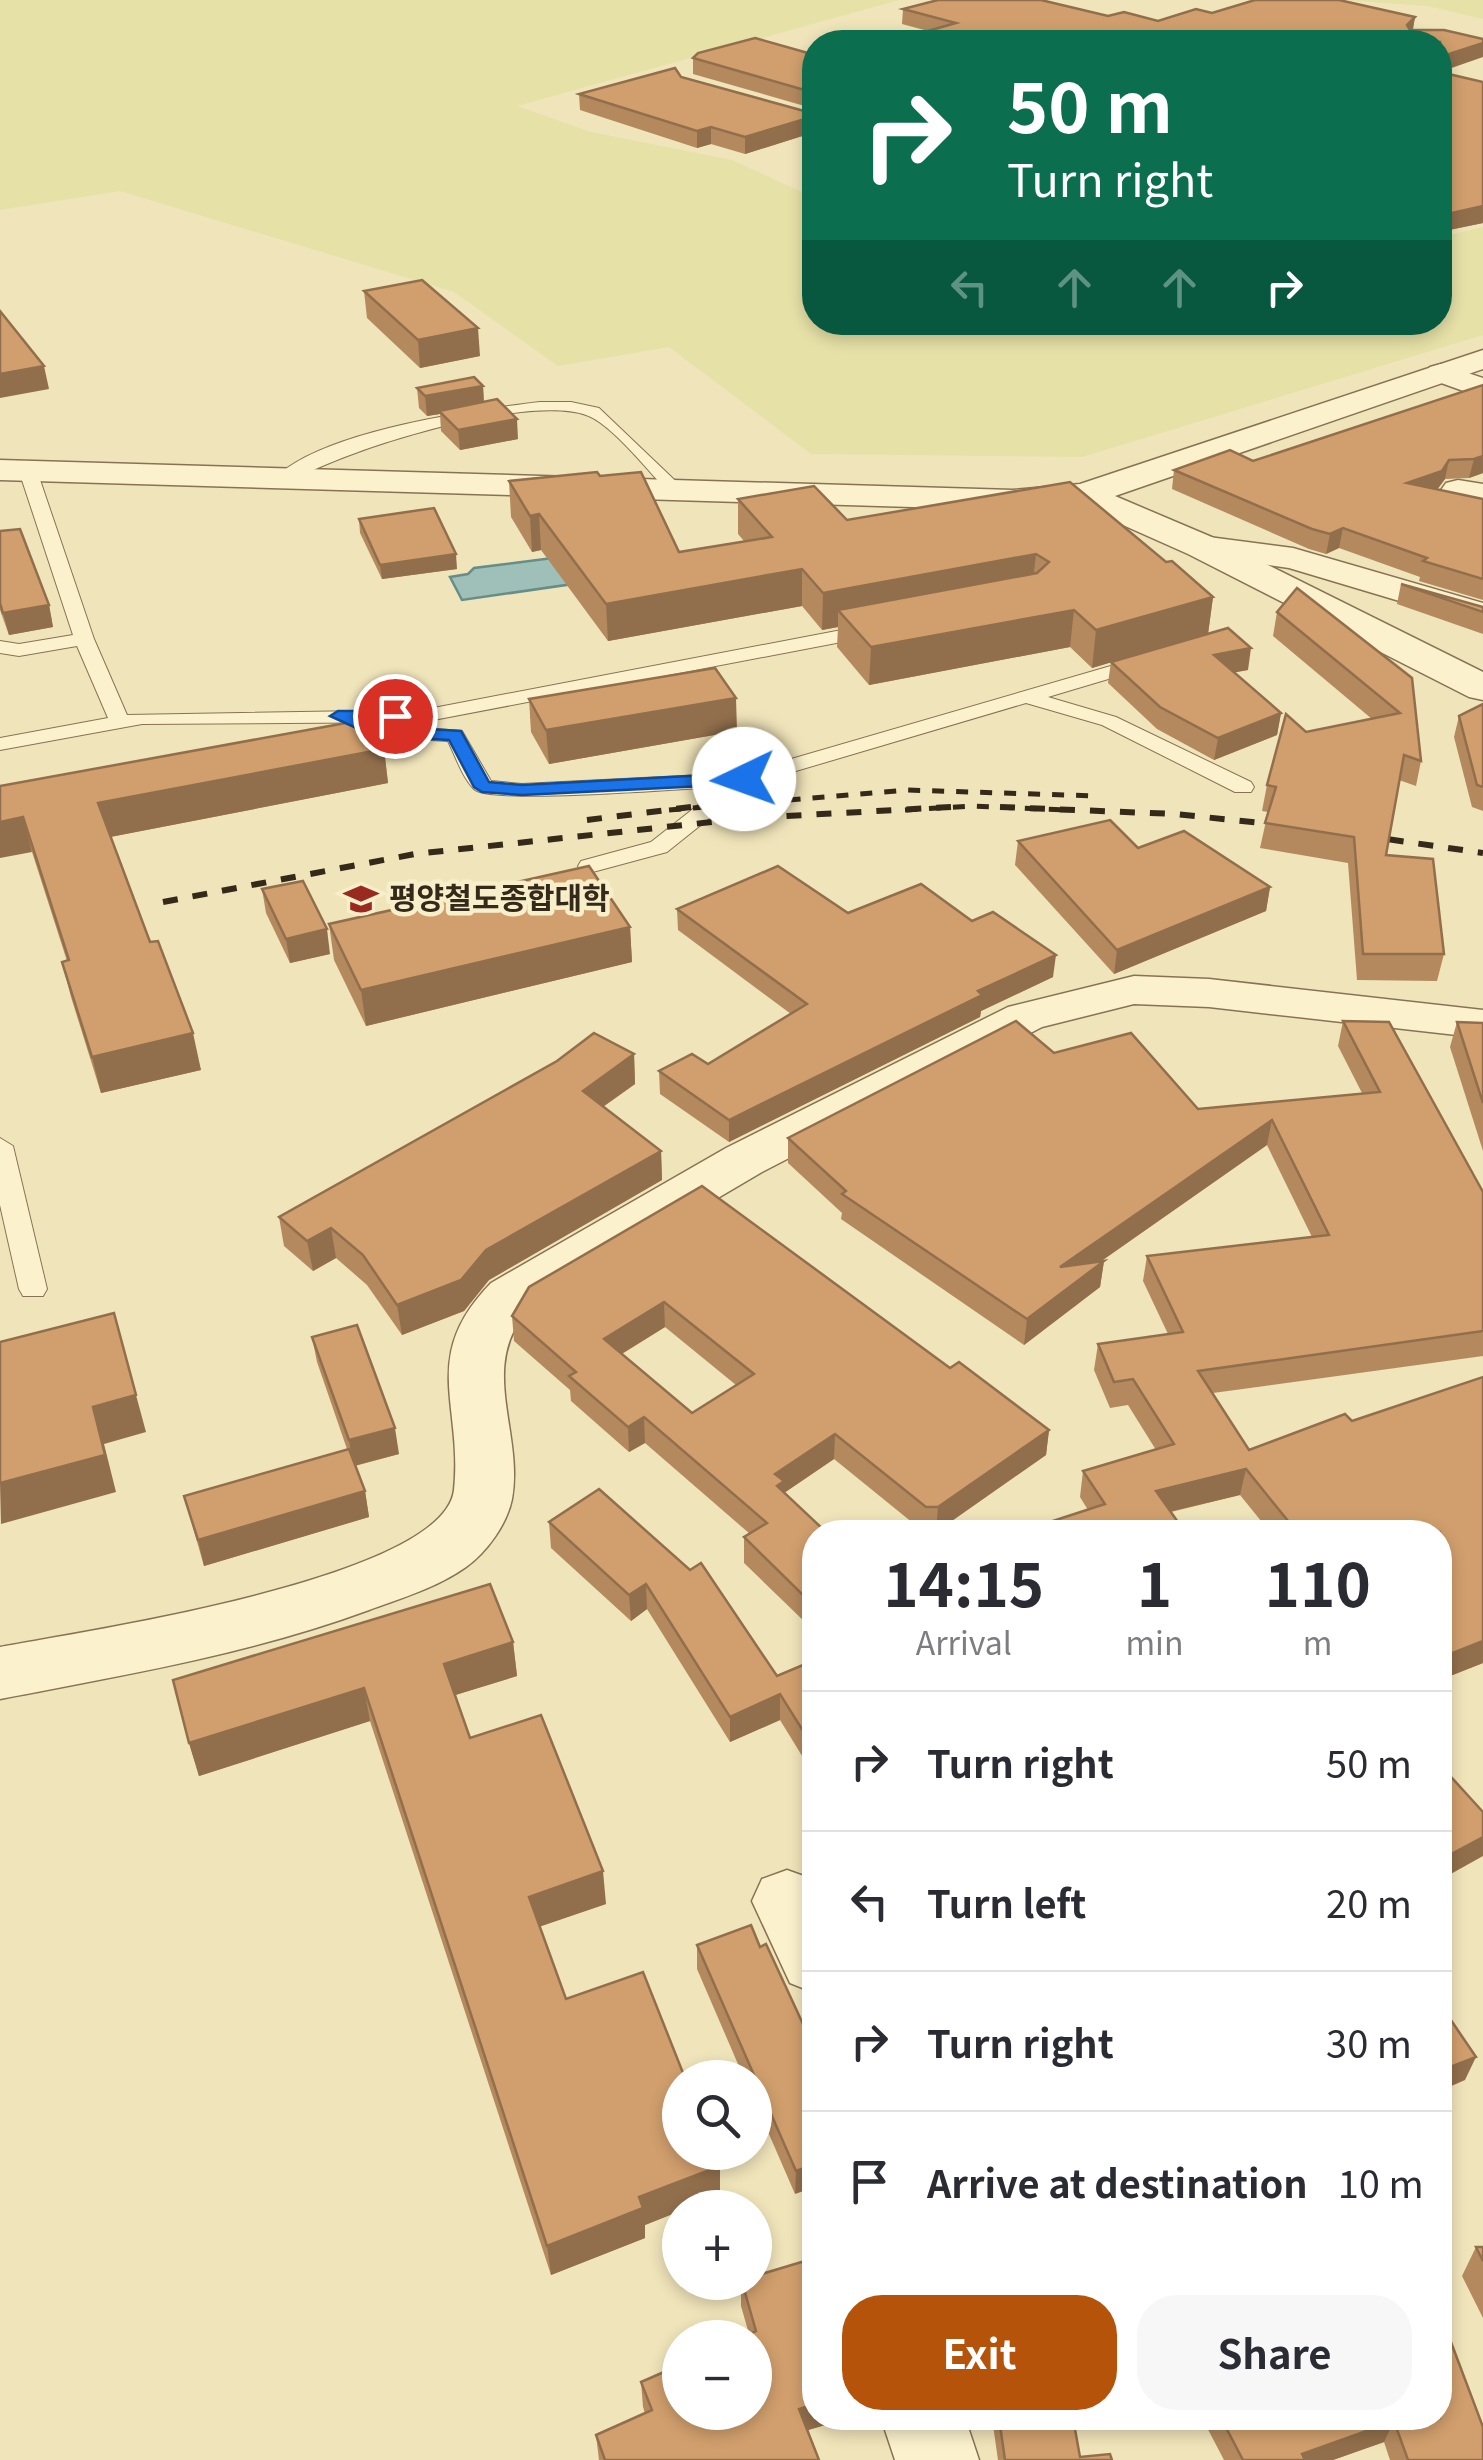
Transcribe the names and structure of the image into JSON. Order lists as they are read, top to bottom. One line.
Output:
{"places":{"school or university":["평양철도종합대학"]},"page":{"turn":["50 m","Turn right"],"eta":["14:15","Arrival","1","min","110","m"],"list":[{"name":"Turn right","value":"50 m"},{"name":"Turn left","value":"20 m"},{"name":"Turn right","value":"30 m"},{"name":"Arrive at destination","value":"10 m"}],"map_buttons":["+","−"],"buttons":["Exit","Share"]}}
